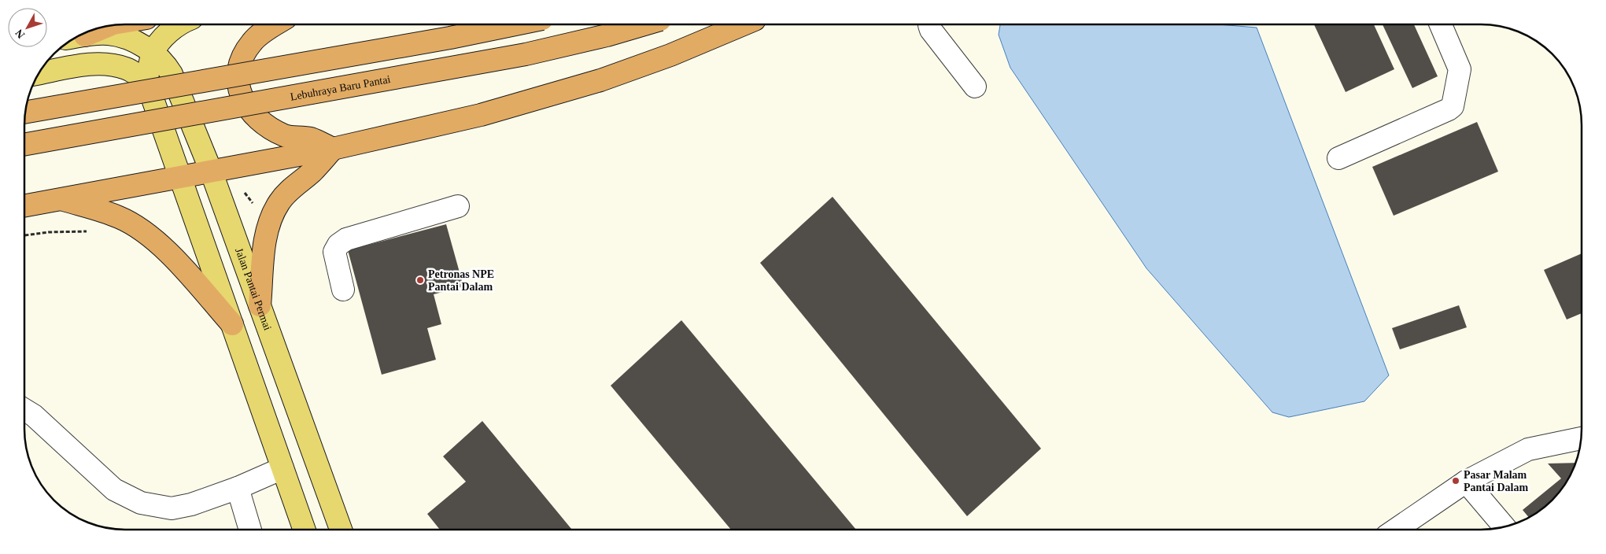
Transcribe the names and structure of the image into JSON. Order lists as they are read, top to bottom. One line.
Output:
{"streets":{"highway":["Lebuhraya Baru Pantai"],"main road":["Jalan Pantai Permai"]},"places":["Petronas NPE Pantai Dalam","Pasar Malam Pantai Dalam"],"north":"bottom left"}
